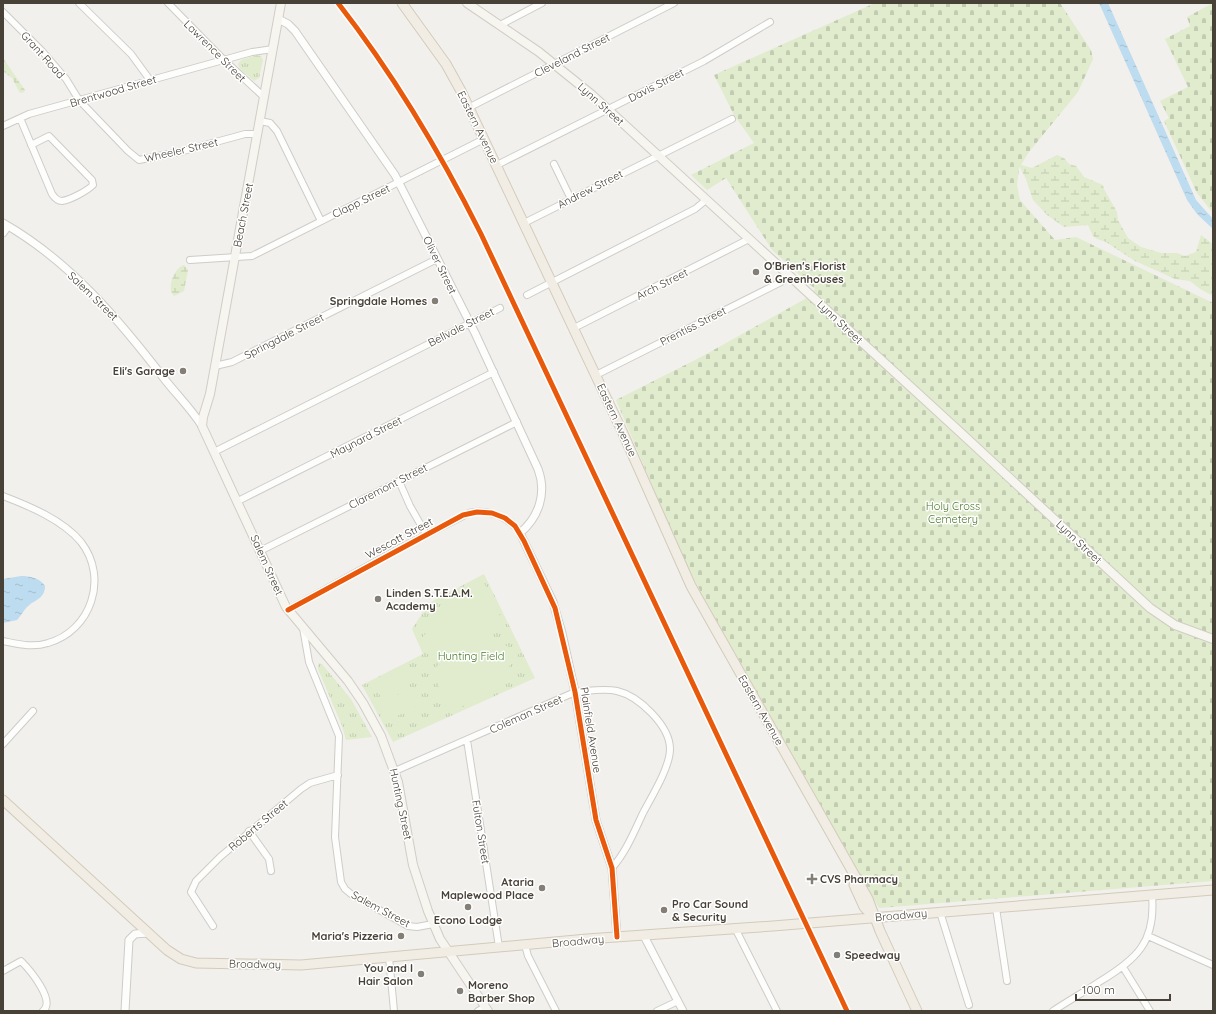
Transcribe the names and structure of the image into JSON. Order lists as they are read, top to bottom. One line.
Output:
{"streets":{"main road":["Lynn Street","Eastern Avenue","Beach Street","Salem Street","Hunting Street","Broadway"],"street":["Lawrence Street","Grant Road","Cleveland Street","Davis Street","Brentwood Street","Wheeler Street","Andrew Street","Clapp Street","Oliver Street","Arch Street","Prentiss Street","Bellvale Street","Springdale Street","Maynard Street","Claremont Street","Wescott Street","Coleman Street","Plainfield Avenue","Roberts Street","Fulton Street"]},"crossings":[["Lawrence Street","Brentwood Street"],["Lawrence Street","Beach Street"],["Grant Road","Brentwood Street"],["Grant Road","Wheeler Street"],["Cleveland Street","Lynn Street"],["Cleveland Street","Eastern Avenue"],["Davis Street","Lynn Street"],["Davis Street","Eastern Avenue"],["Brentwood Street","Wheeler Street"],["Brentwood Street","Beach Street"],["Lynn Street","Andrew Street"],["Lynn Street","Arch Street"],["Lynn Street","Prentiss Street"],["Eastern Avenue","Andrew Street"],["Eastern Avenue","Clapp Street"],["Eastern Avenue","Arch Street"],["Eastern Avenue","Prentiss Street"],["Eastern Avenue","Broadway"],["Wheeler Street","Beach Street"],["Clapp Street","Beach Street"],["Clapp Street","Oliver Street"],["Beach Street","Oliver Street"],["Beach Street","Salem Street"],["Beach Street","Springdale Street"],["Oliver Street","Bellvale Street"],["Oliver Street","Springdale Street"],["Oliver Street","Maynard Street"],["Oliver Street","Claremont Street"],["Oliver Street","Wescott Street"],["Oliver Street","Plainfield Avenue"],["Salem Street","Bellvale Street"],["Salem Street","Maynard Street"],["Salem Street","Claremont Street"],["Salem Street","Wescott Street"],["Salem Street","Hunting Street"],["Salem Street","Roberts Street"],["Wescott Street","Plainfield Avenue"],["Coleman Street","Plainfield Avenue"],["Coleman Street","Hunting Street"],["Coleman Street","Fulton Street"],["Plainfield Avenue","Broadway"],["Hunting Street","Broadway"],["Fulton Street","Broadway"]],"parks":["Holy Cross Cemetery","Hunting Field"],"places":{"other":["O'Brien's Florist & Greenhouses","Springdale Homes","Eli's Garage","Linden S.T.E.A.M. Academy","Ataria Maplewood Place","Econo Lodge","Pro Car Sound & Security","Maria's Pizzeria","Speedway","You and I Hair Salon","Moreno Barber Shop"],"health":["CVS Pharmacy"]},"scale_bar":"100 m"}
